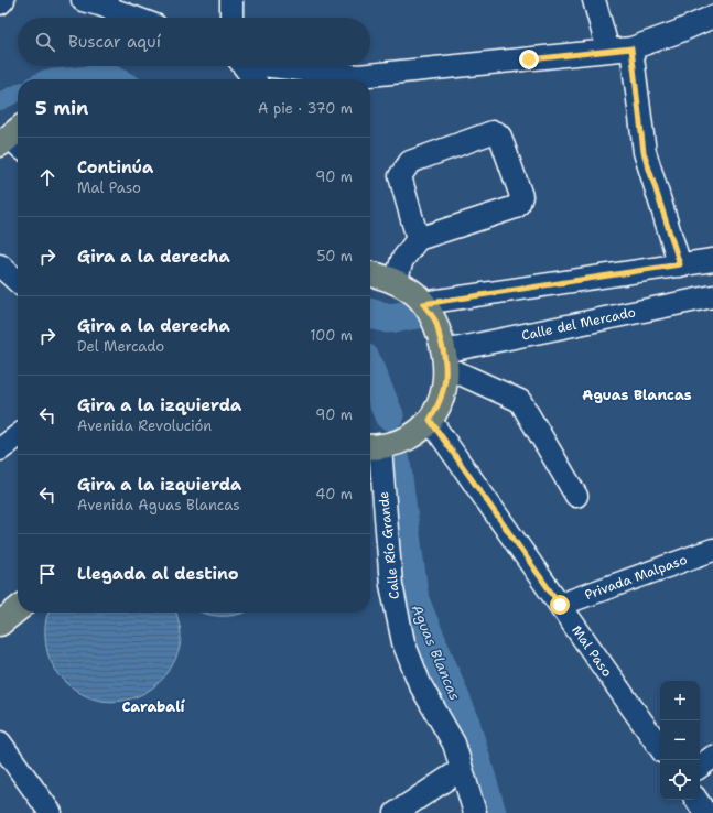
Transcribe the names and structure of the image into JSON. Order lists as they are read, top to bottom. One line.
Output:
{"streets":{"street":["Calle del Mercado","Calle Río Grande","Privada Malpaso","Mal Paso"]},"crossings":[["Privada Malpaso","Mal Paso"]],"districts":["Aguas Blancas","Carabalí"],"water":["Aguas Blancas"],"page":{"search":"Buscar aquí","heading":["5 min","A pie · 370 m"],"list":[["Continúa","Mal Paso","90 m"],["Gira a la derecha","50 m"],["Gira a la derecha","Del Mercado","100 m"],["Gira a la izquierda","Avenida Revolución","90 m"],["Gira a la izquierda","Avenida Aguas Blancas","40 m"],"Llegada al destino"],"map_buttons":["+","−"]}}
